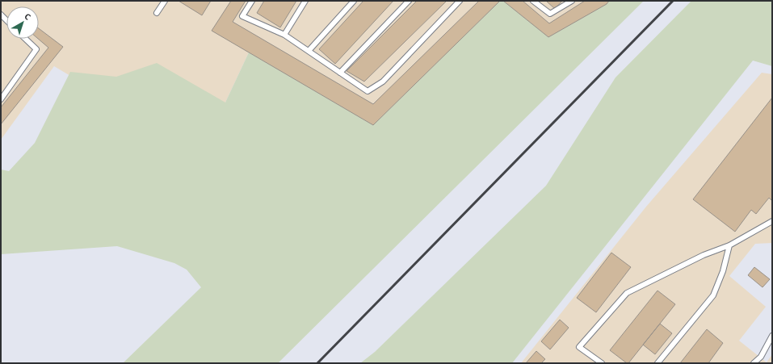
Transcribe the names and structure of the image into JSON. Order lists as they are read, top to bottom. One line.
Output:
{"north":"top right"}
